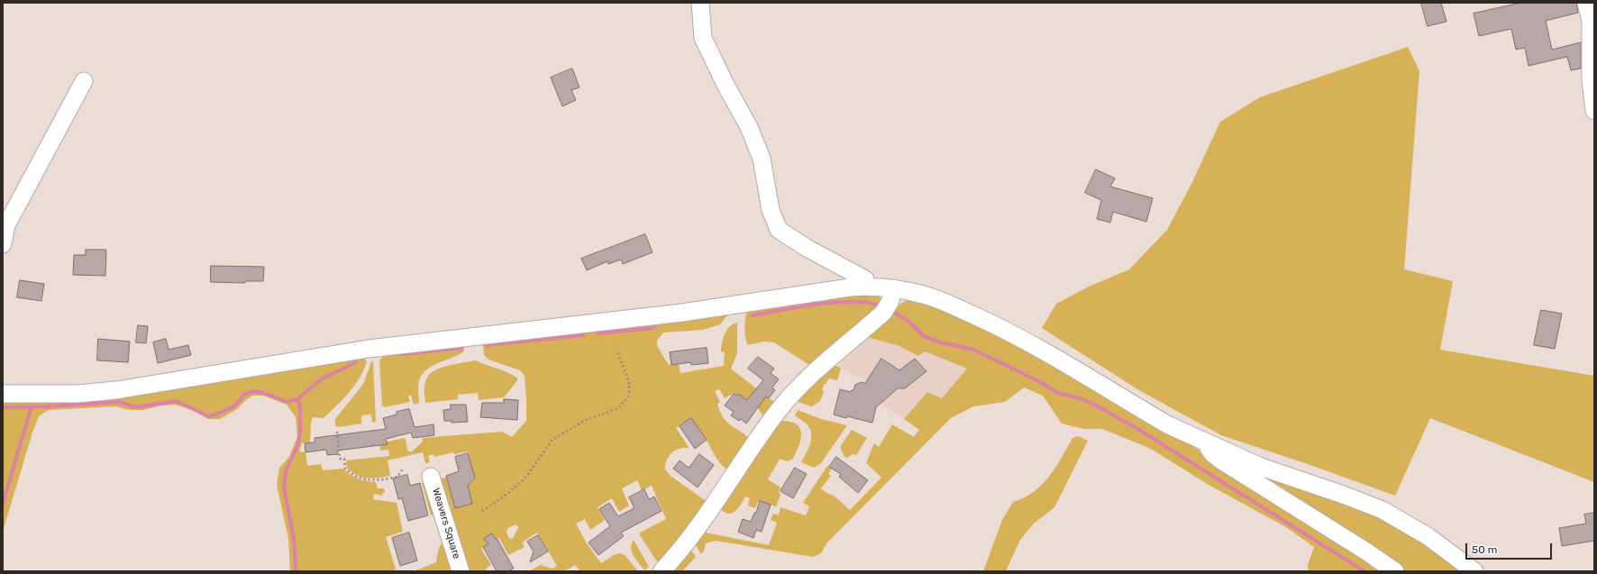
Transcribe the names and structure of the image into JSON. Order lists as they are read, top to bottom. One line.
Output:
{"streets":{"street":["Weavers Square"]},"scale_bar":"50 m"}
